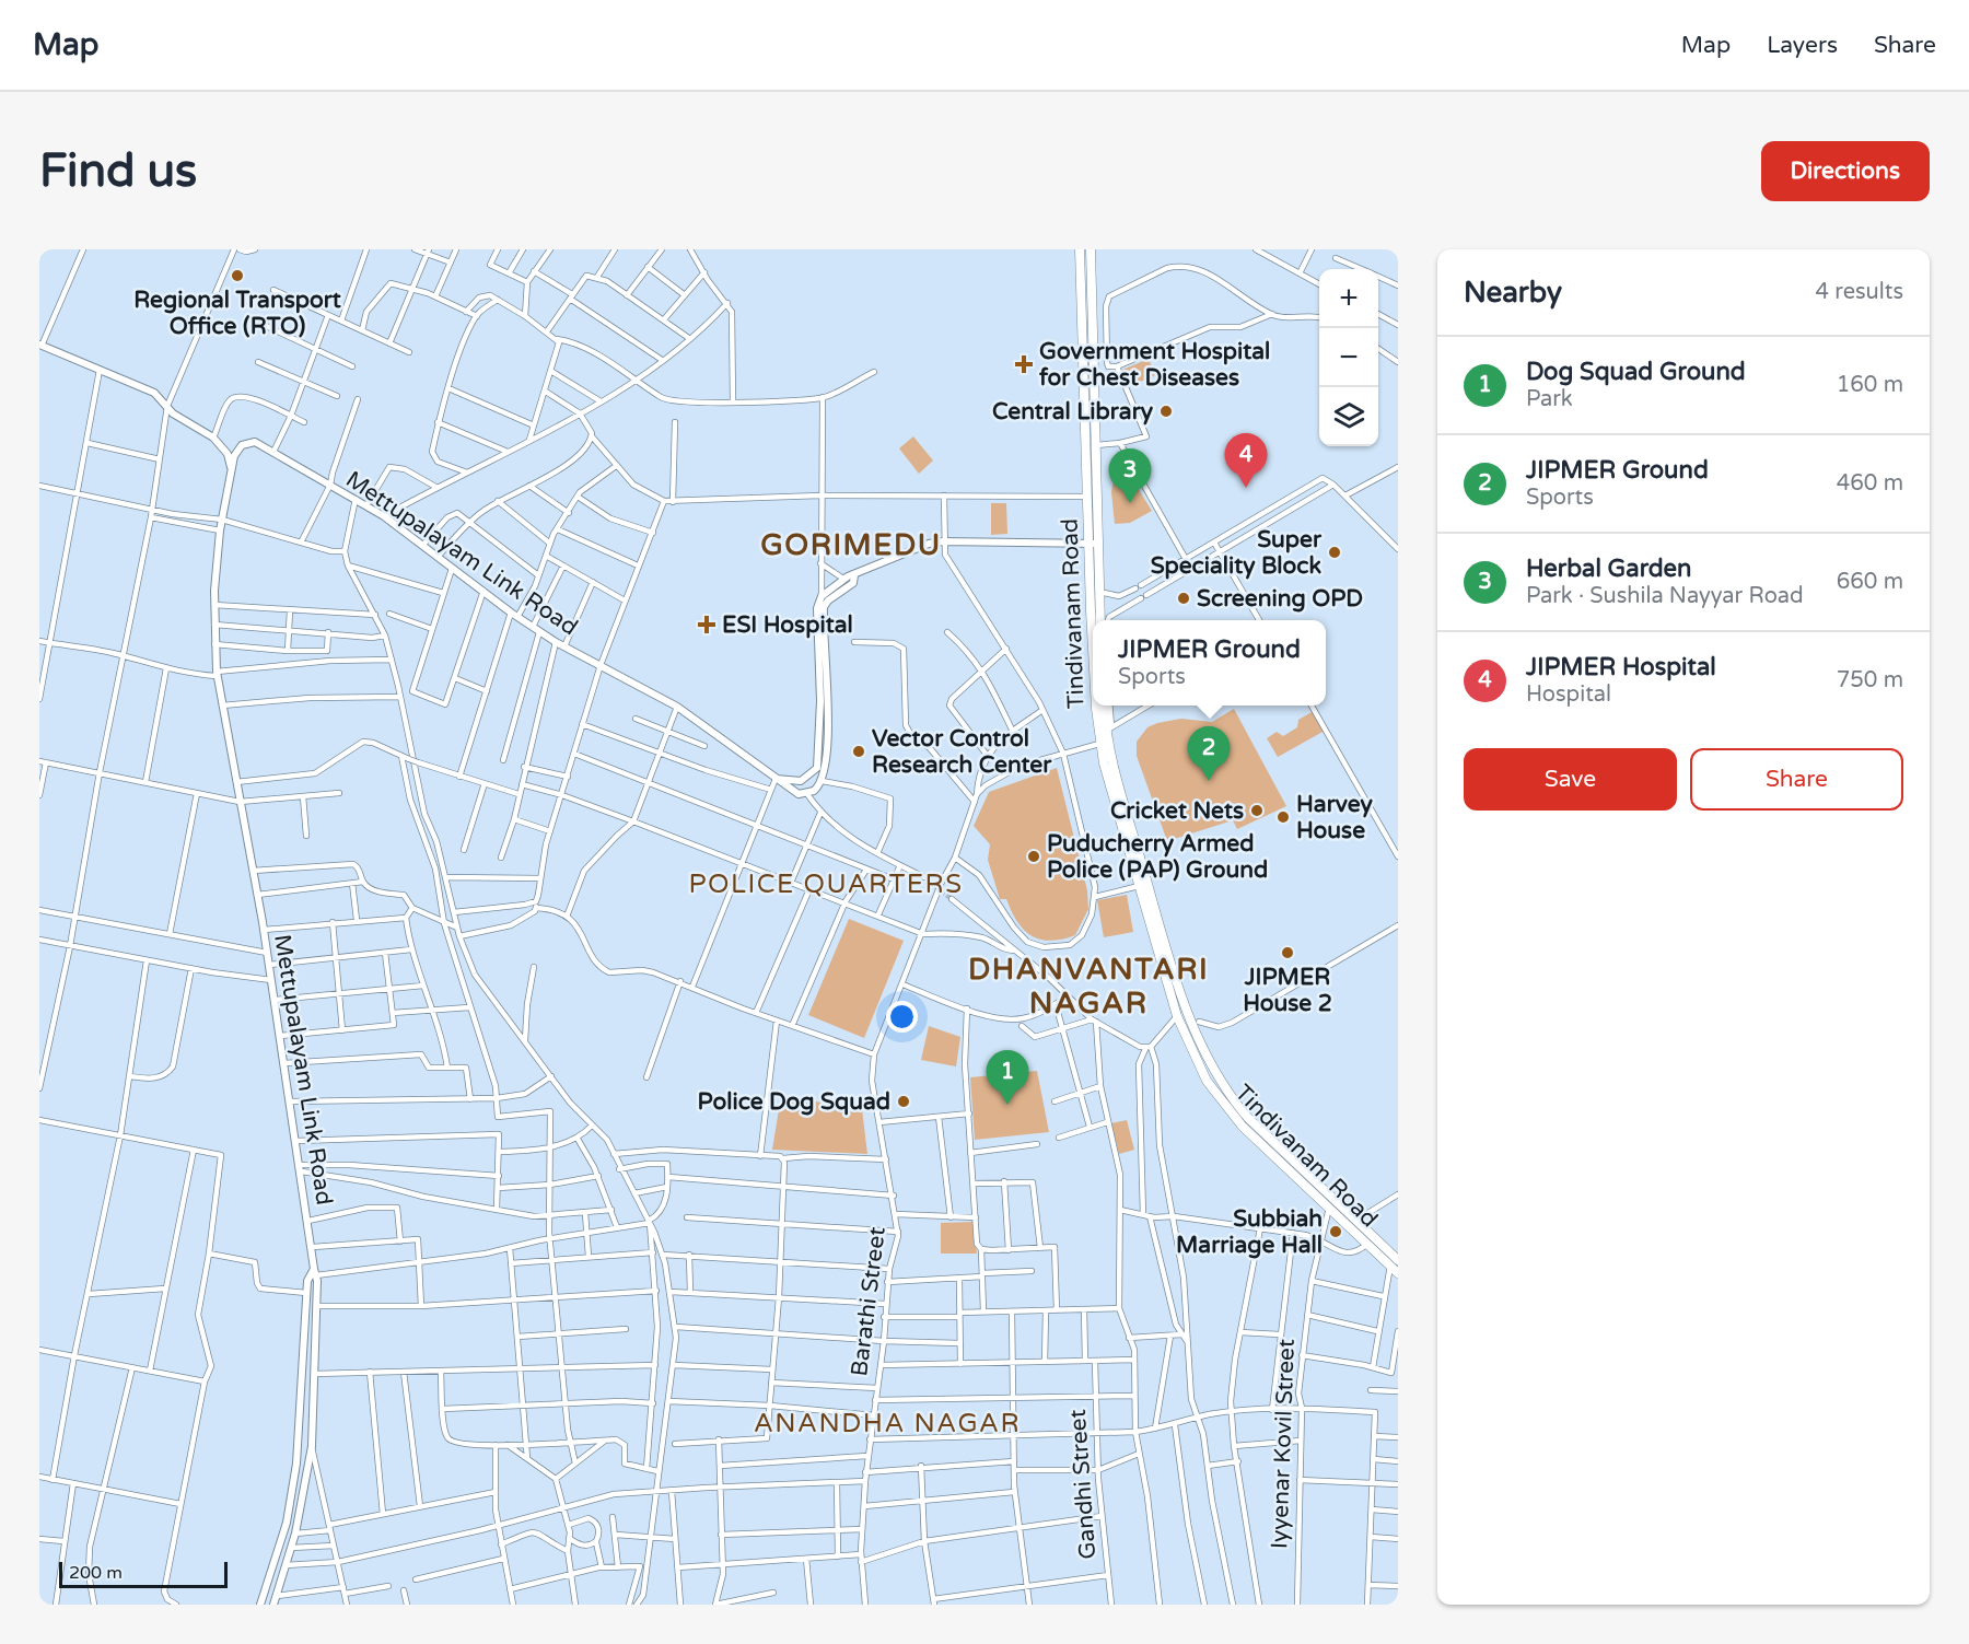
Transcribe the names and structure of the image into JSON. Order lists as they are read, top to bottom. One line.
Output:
{"streets":{"highway":["Tindivanam Road"],"street":["Mettupalayam Link Road","Barathi Street","Iyyenar Kovil Street","Gandhi Street"]},"crossings":[["Tindivanam Road","Iyyenar Kovil Street"]],"districts":["GORIMEDU","POLICE QUARTERS","DHANVANTARI NAGAR","ANANDHA NAGAR"],"places":{"other":["Regional Transport Office (RTO)","Central Library","Super Speciality Block","Screening OPD","Vector Control Research Center","Cricket Nets","Harvey House","Puducherry Armed Police (PAP) Ground","JIPMER House 2","Police Dog Squad","Subbiah Marriage Hall"],"health":["Government Hospital for Chest Diseases","ESI Hospital"]},"scale_bar":"200 m","page":{"header":"Map","nav":["Map","Layers","Share"],"buttons":["Directions",["Save","Share"]],"title":"Find us","heading":["Nearby","4 results"],"map_buttons":["+","−"],"list":[{"mark":"1","name":"Dog Squad Ground","note":"Park","value":"160 m"},{"mark":"2","name":"JIPMER Ground","note":"Sports","value":"460 m"},{"mark":"3","name":"Herbal Garden","note":"Park · Sushila Nayyar Road","value":"660 m"},{"mark":"4","name":"JIPMER Hospital","note":"Hospital","value":"750 m"}],"pins":["4","3","2","1"],"popup":["JIPMER Ground","Sports"],"scale":"200 m"}}
